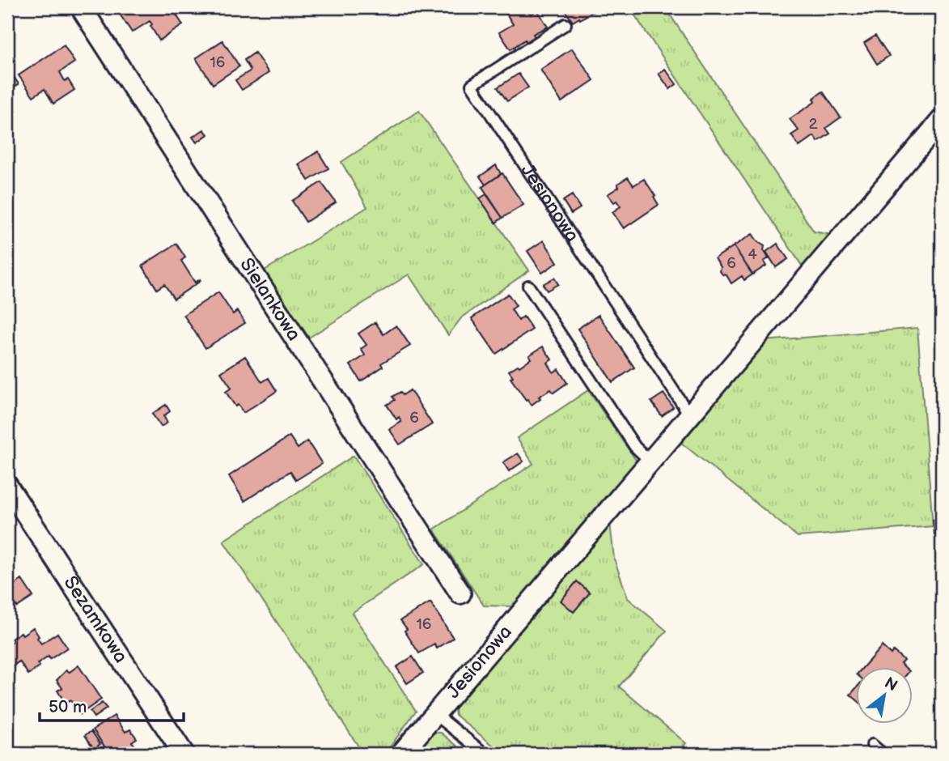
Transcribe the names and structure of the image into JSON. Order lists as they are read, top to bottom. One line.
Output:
{"streets":{"street":["Jesionowa","Sielankowa","Sezamkowa"]},"house_numbers":["16","2","4","6","6","16"],"scale_bar":"50 m","north":"top right"}
